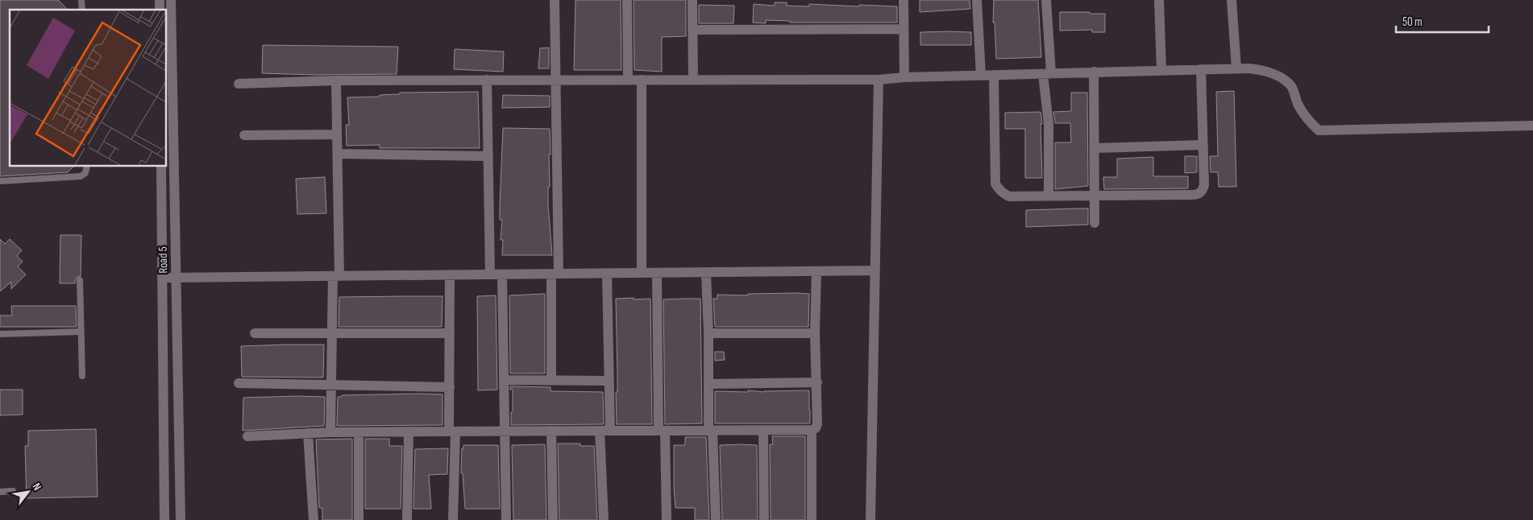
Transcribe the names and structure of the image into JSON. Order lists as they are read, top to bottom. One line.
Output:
{"streets":{"street":["Road 5"]},"scale_bar":"50 m","north":"top right"}
